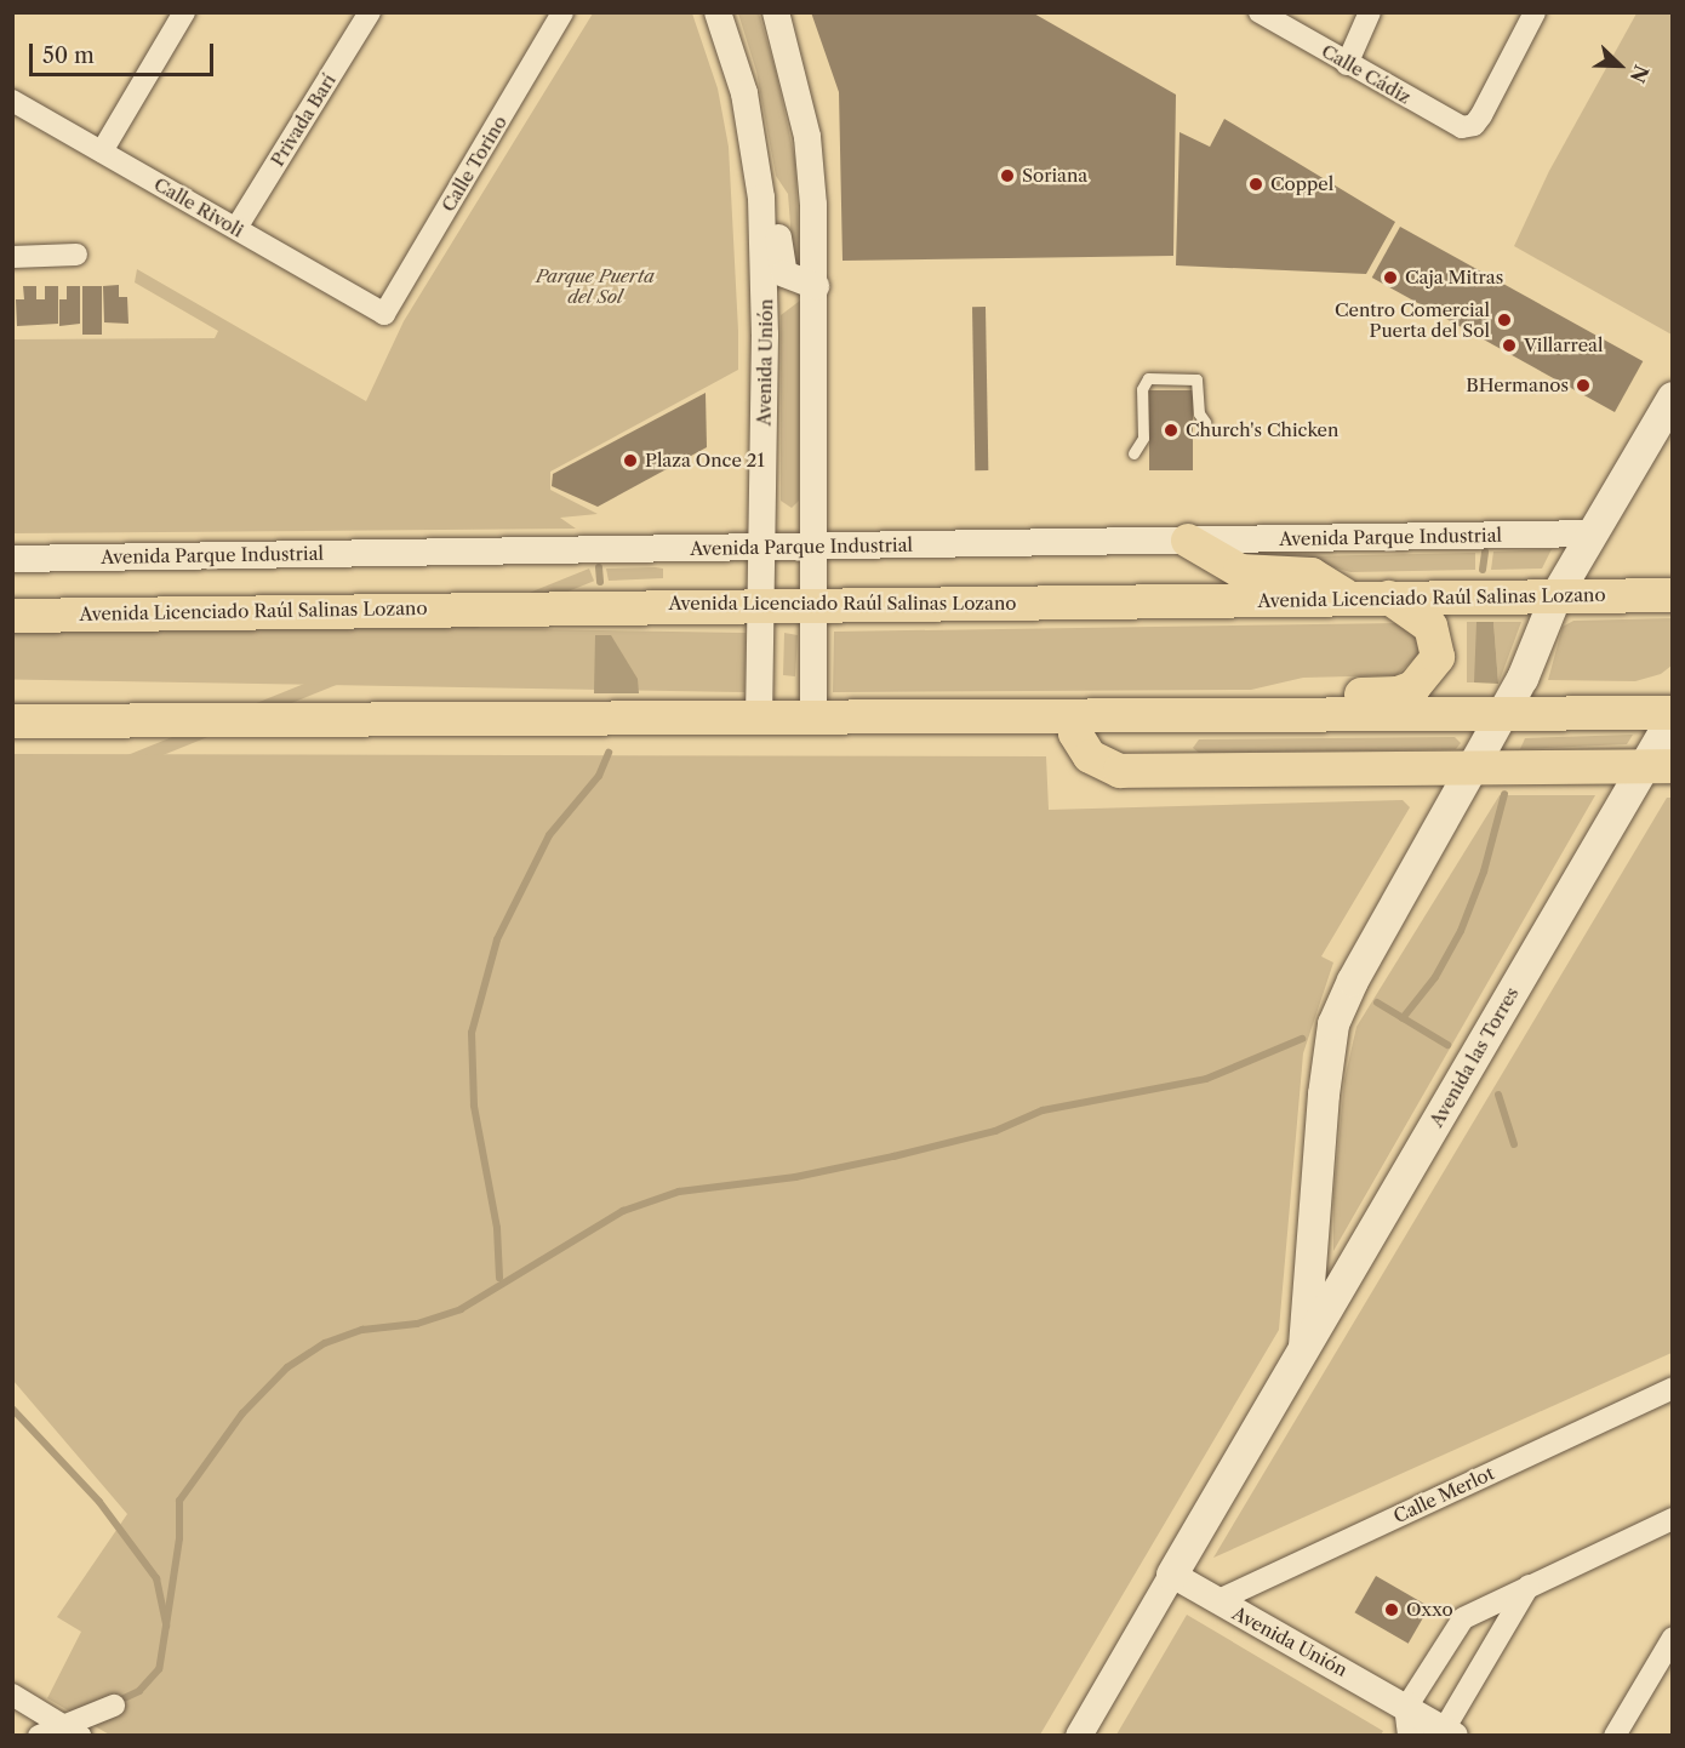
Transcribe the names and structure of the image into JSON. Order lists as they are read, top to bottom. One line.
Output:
{"streets":{"main road":["Avenida Licenciado Raúl Salinas Lozano","Avenida las Torres"],"street":["Calle Cádiz","Privada Barí","Calle Torino","Calle Rivoli","Avenida Unión","Avenida Parque Industrial","Calle Merlot"]},"crossings":[["Privada Barí","Calle Rivoli"],["Calle Torino","Calle Rivoli"],["Avenida Unión","Avenida Parque Industrial"],["Avenida Unión","Avenida Licenciado Raúl Salinas Lozano"],["Avenida Unión","Avenida las Torres"],["Avenida Unión","Calle Merlot"]],"parks":["Parque Puerta del Sol"],"places":["Soriana","Coppel","Caja Mitras","Centro Comercial Puerta del Sol","Villarreal","BHermanos","Church's Chicken","Plaza Once 21","Oxxo"],"scale_bar":"50 m","north":"bottom right"}
